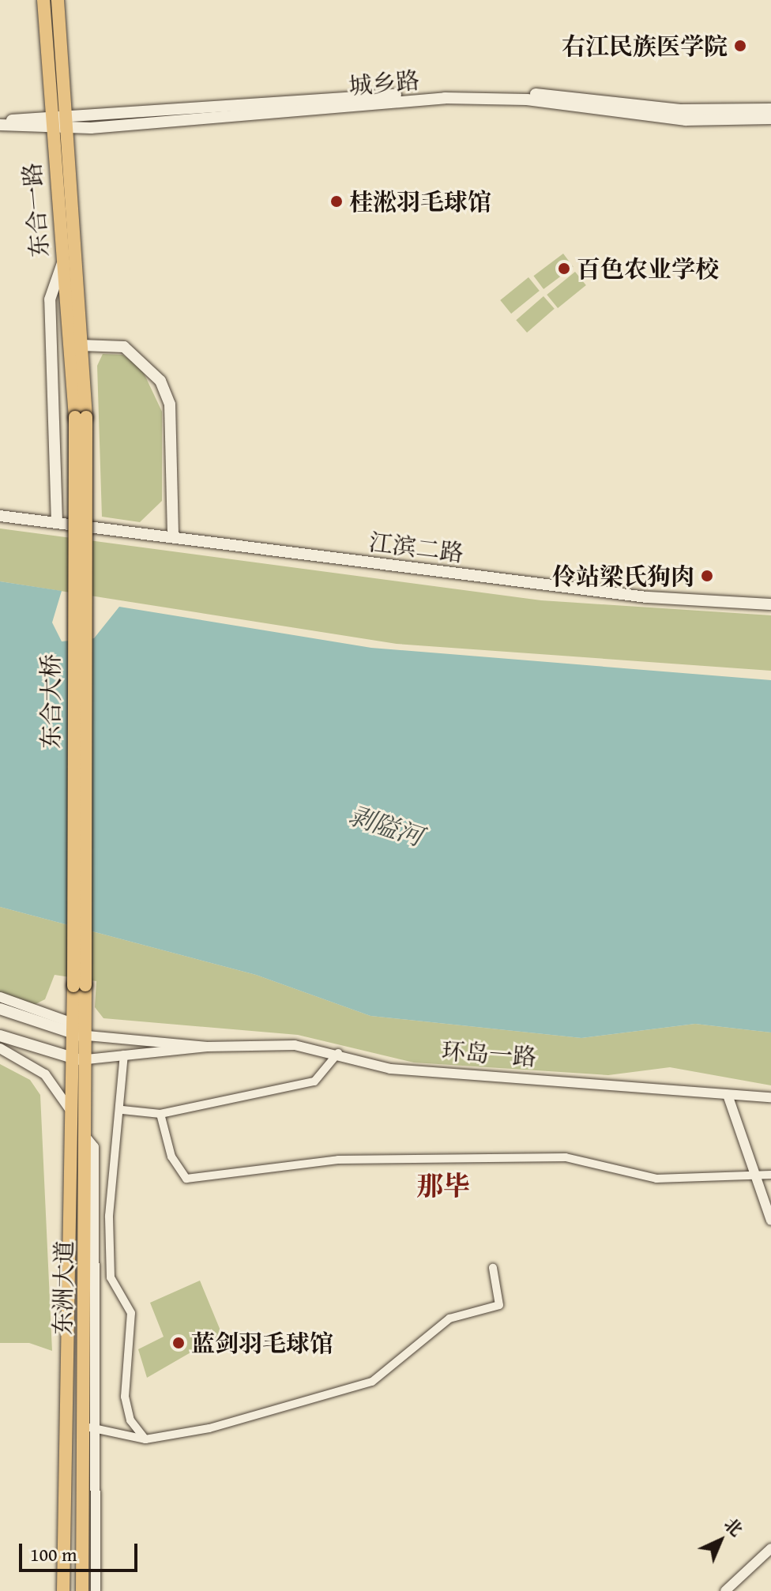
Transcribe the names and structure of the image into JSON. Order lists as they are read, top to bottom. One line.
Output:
{"streets":{"main road":["城乡路","东合一路","江滨二路","东合大桥","环岛一路","东洲大道"]},"crossings":[["城乡路","东合一路"],["东合一路","东合大桥"],["东合大桥","东洲大道"],["环岛一路","东洲大道"]],"districts":["那毕"],"water":["剥隘河"],"places":["右江民族医学院","桂淞羽毛球馆","百色农业学校","伶站梁氏狗肉","蓝剑羽毛球馆"],"scale_bar":"100 m","north":"top right"}
